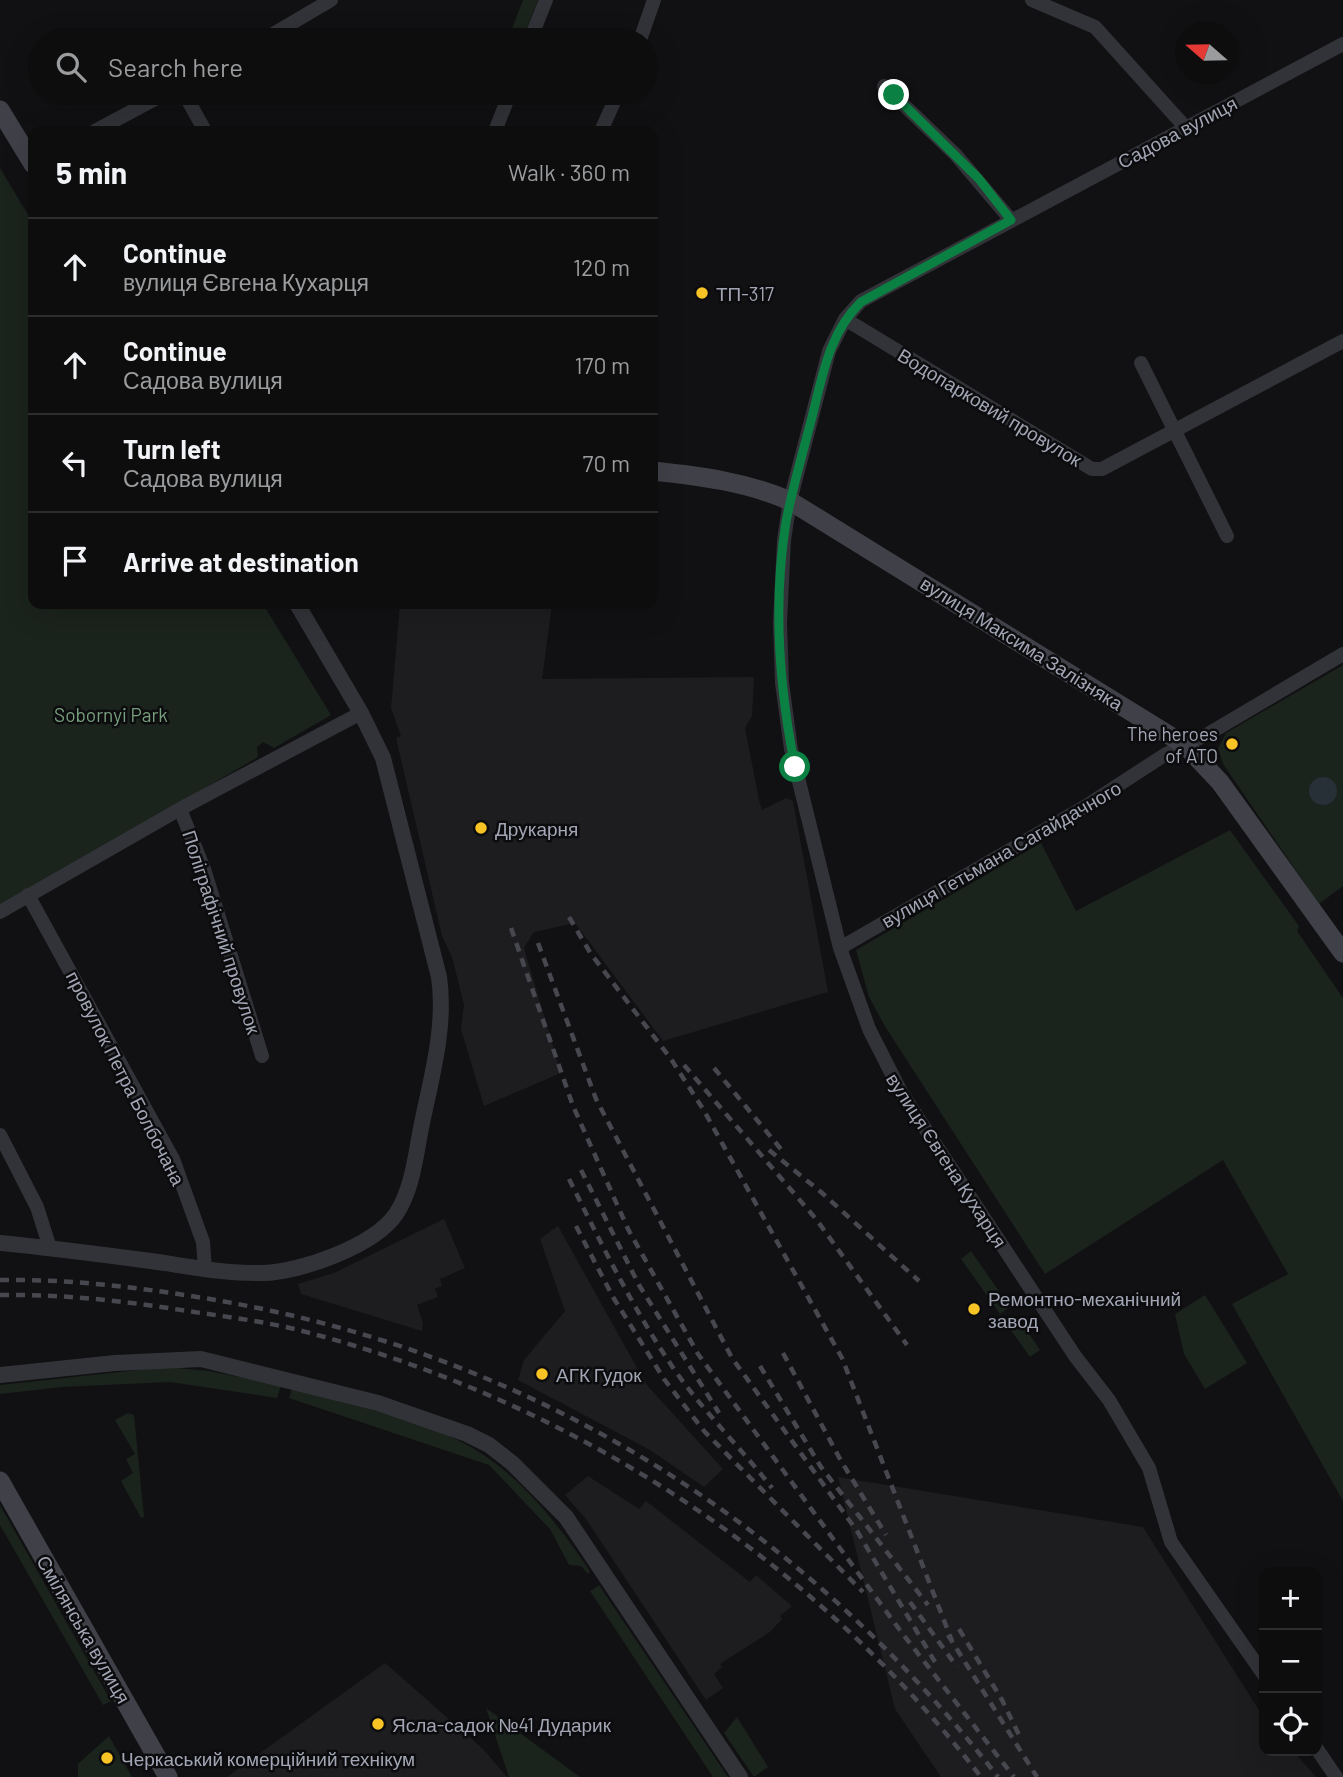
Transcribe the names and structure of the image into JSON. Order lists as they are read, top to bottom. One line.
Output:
{"streets":{"main road":["вулиця Максима Залізняка","Смілянська вулиця"],"street":["Садова вулиця","Водопарковий провулок","вулиця Гетьмана Сагайдачного","Поліграфічний провулок","провулок Петра Болбочана","вулиця Євгена Кухарця"]},"crossings":[["Садова вулиця","Водопарковий провулок"],["Садова вулиця","вулиця Максима Залізняка"],["Садова вулиця","вулиця Євгена Кухарця"],["вулиця Максима Залізняка","вулиця Гетьмана Сагайдачного"],["вулиця Максима Залізняка","вулиця Євгена Кухарця"],["вулиця Гетьмана Сагайдачного","вулиця Євгена Кухарця"],["Поліграфічний провулок","провулок Петра Болбочана"]],"parks":["Sobornyi Park"],"places":["ТП-317","The heroes of ATO","Друкарня","Ремонтно-механічний завод","АГК Гудок","Ясла-садок №41 Дударик","Черкаський комерційний технікум"],"north":"left","page":{"search":"Search here","heading":["5 min","Walk · 360 m"],"list":[["Continue","вулиця Євгена Кухарця","120 m"],["Continue","Садова вулиця","170 m"],["Turn left","Садова вулиця","70 m"],"Arrive at destination"],"map_buttons":["+","−"]}}
